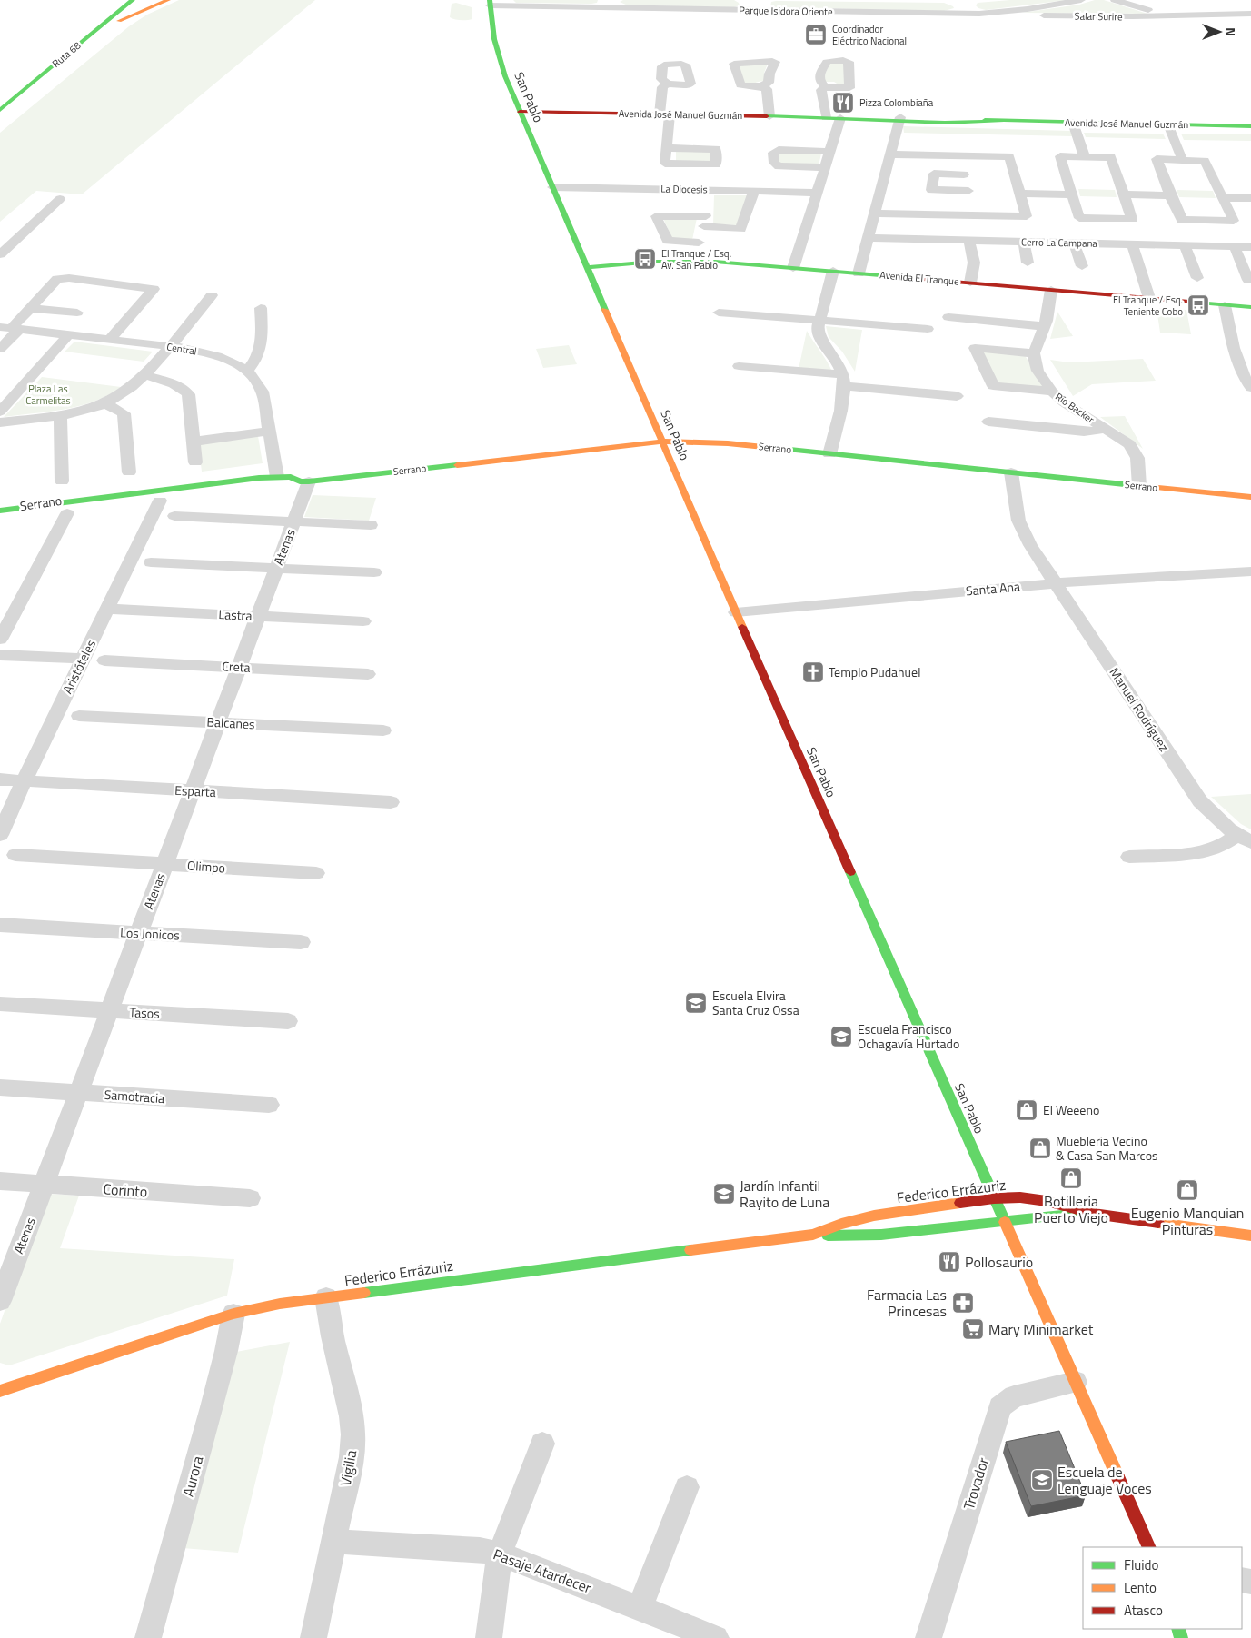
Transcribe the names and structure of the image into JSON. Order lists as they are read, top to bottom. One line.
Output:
{"streets":{"main road":["Ruta 68","San Pablo","Avenida José Manuel Guzmán","Avenida El Tranque","Serrano","Federico Errázuriz"],"street":["Parque Isidora Oriente","Salar Surire","La Diocesis","Cerro La Campana","Central","Río Backer","Atenas","Santa Ana","Lastra","Aristóteles","Creta","Manuel Rodríguez","Balcanes","Esparta","Olimpo","Los Jonicos","Tasos","Samotracia","Corinto","Vigilia","Aurora","Trovador","Pasaje Atardecer"]},"crossings":[["Parque Isidora Oriente","Salar Surire"],["Parque Isidora Oriente","San Pablo"],["San Pablo","Avenida José Manuel Guzmán"],["San Pablo","La Diocesis"],["San Pablo","Avenida El Tranque"],["San Pablo","Serrano"],["San Pablo","Santa Ana"],["San Pablo","Federico Errázuriz"],["San Pablo","Trovador"],["Central","Serrano"],["Río Backer","Serrano"],["Serrano","Atenas"],["Serrano","Manuel Rodríguez"],["Atenas","Lastra"],["Atenas","Creta"],["Atenas","Balcanes"],["Atenas","Esparta"],["Atenas","Olimpo"],["Atenas","Los Jonicos"],["Atenas","Tasos"],["Atenas","Samotracia"],["Atenas","Corinto"],["Santa Ana","Manuel Rodríguez"],["Lastra","Aristóteles"],["Aristóteles","Esparta"],["Federico Errázuriz","Vigilia"],["Federico Errázuriz","Aurora"],["Vigilia","Pasaje Atardecer"]],"parks":["Plaza Las Carmelitas"],"places":{"office":["Coordinador Eléctrico Nacional"],"restaurant":["Pizza Colombiaña","Pollosaurio"],"bus stop":["El Tranque / Esq. Av. San Pablo","El Tranque / Esq. Teniente Cobo"],"church":["Templo Pudahuel"],"school or university":["Escuela Elvira Santa Cruz Ossa","Escuela Francisco Ochagavía Hurtado","Jardín Infantil Rayito de Luna","Escuela de Lenguaje Voces"],"shop":["El Weeeno","Muebleria Vecino & Casa San Marcos","Botilleria Puerto Viejo","Eugenio Manquian Pinturas"],"pharmacy":["Farmacia Las Princesas"],"supermarket":["Mary Minimarket"]},"legend":["Fluido","Lento","Atasco"],"north":"right"}
